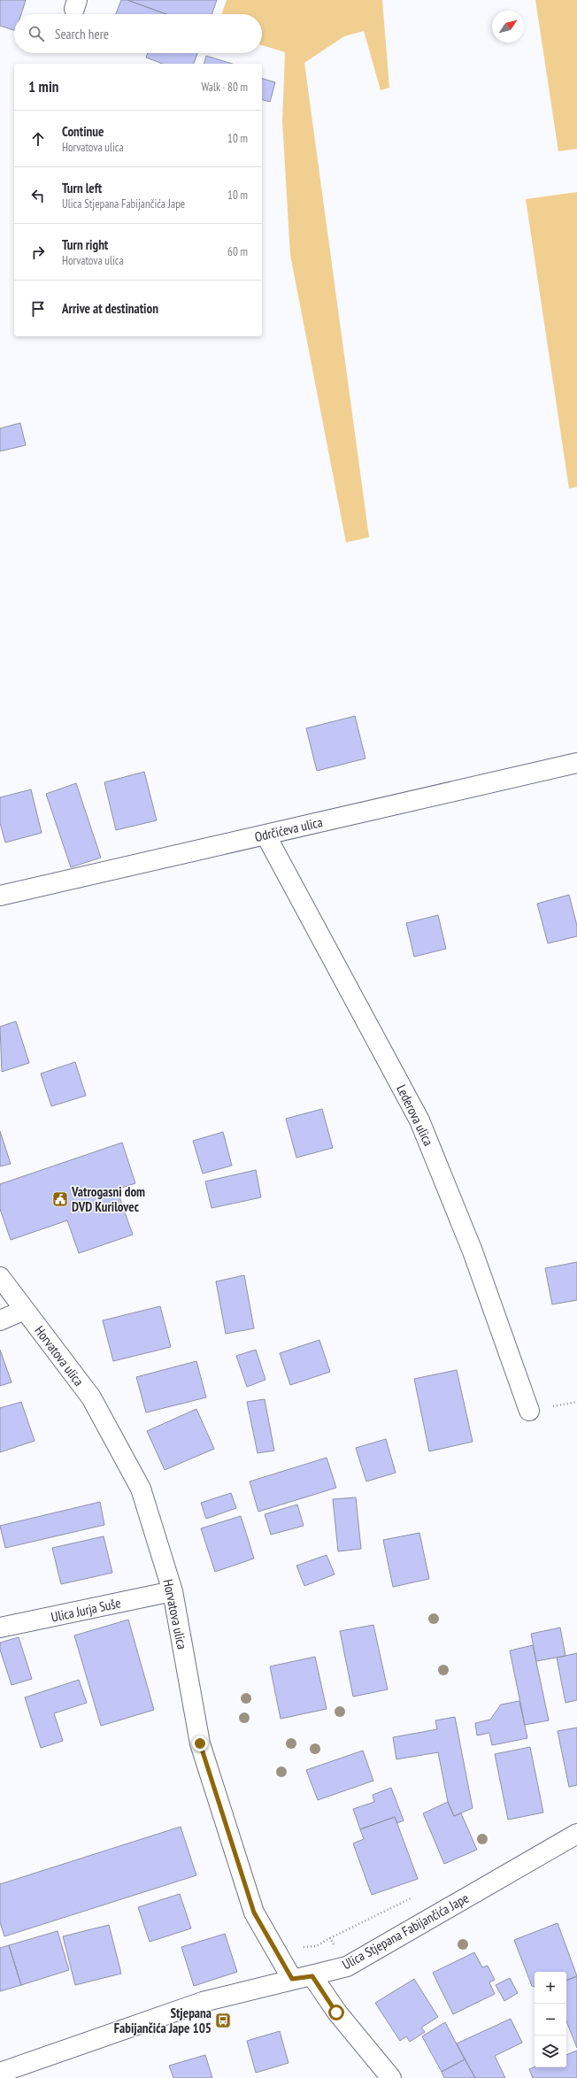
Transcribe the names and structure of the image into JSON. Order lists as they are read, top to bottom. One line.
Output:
{"streets":{"street":["Odrčićeva ulica","Lederova ulica","Horvatova ulica","Ulica Jurja Suše","Ulica Stjepana Fabijančića Jape"]},"crossings":[["Odrčićeva ulica","Lederova ulica"],["Horvatova ulica","Ulica Jurja Suše"],["Horvatova ulica","Ulica Stjepana Fabijančića Jape"]],"places":{"public building":["Vatrogasni dom DVD Kurilovec"],"bus stop":["Stjepana Fabijančića Jape 105"]},"north":"top right","page":{"search":"Search here","heading":["1 min","Walk · 80 m"],"list":[["Continue","Horvatova ulica","10 m"],["Turn left","Ulica Stjepana Fabijančića Jape","10 m"],["Turn right","Horvatova ulica","60 m"],"Arrive at destination"],"map_buttons":["+","−"]}}
